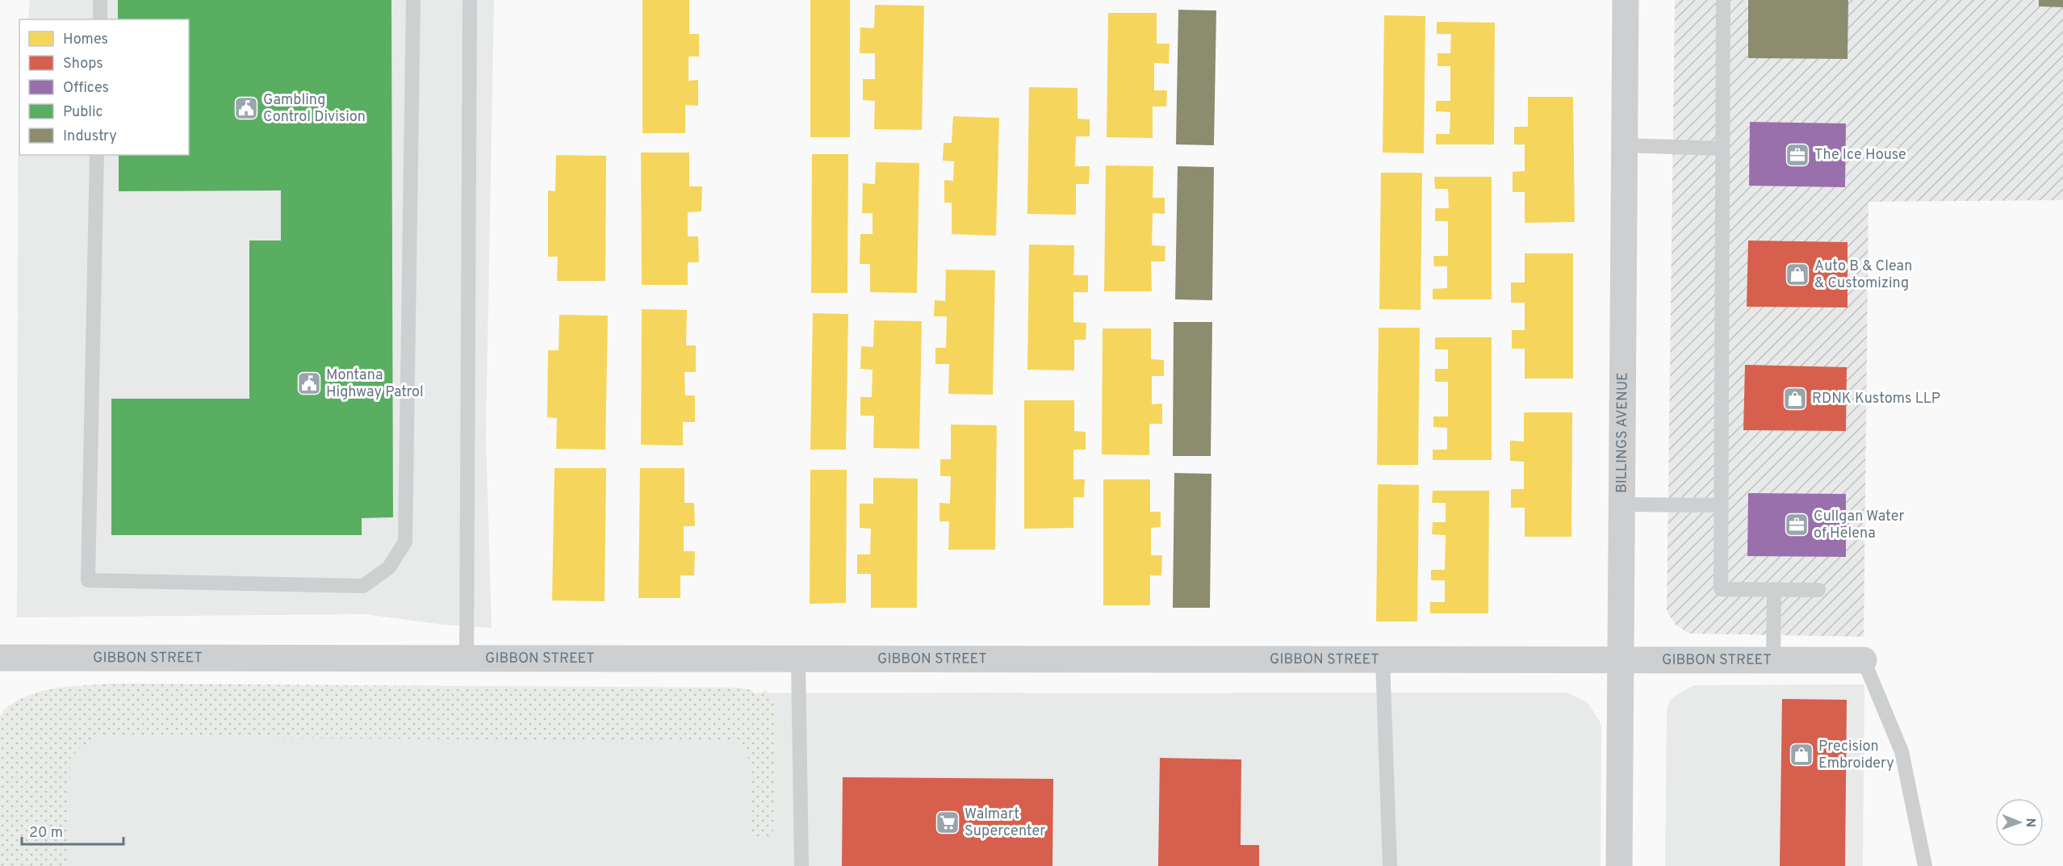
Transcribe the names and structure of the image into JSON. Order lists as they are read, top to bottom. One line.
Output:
{"streets":{"street":["BILLINGS AVENUE","GIBBON STREET"]},"crossings":[["BILLINGS AVENUE","GIBBON STREET"]],"places":{"public building":["Gambling Control Division","Montana Highway Patrol"],"office":["The Ice House","Cullgan Water of Helena"],"shop":["Auto B & Clean & Customizing","RDNK Kustoms LLP","Precision Embroidery"],"supermarket":["Walmart Supercenter"]},"legend":["Homes","Shops","Offices","Public","Industry"],"scale_bar":"20 m","north":"right"}
